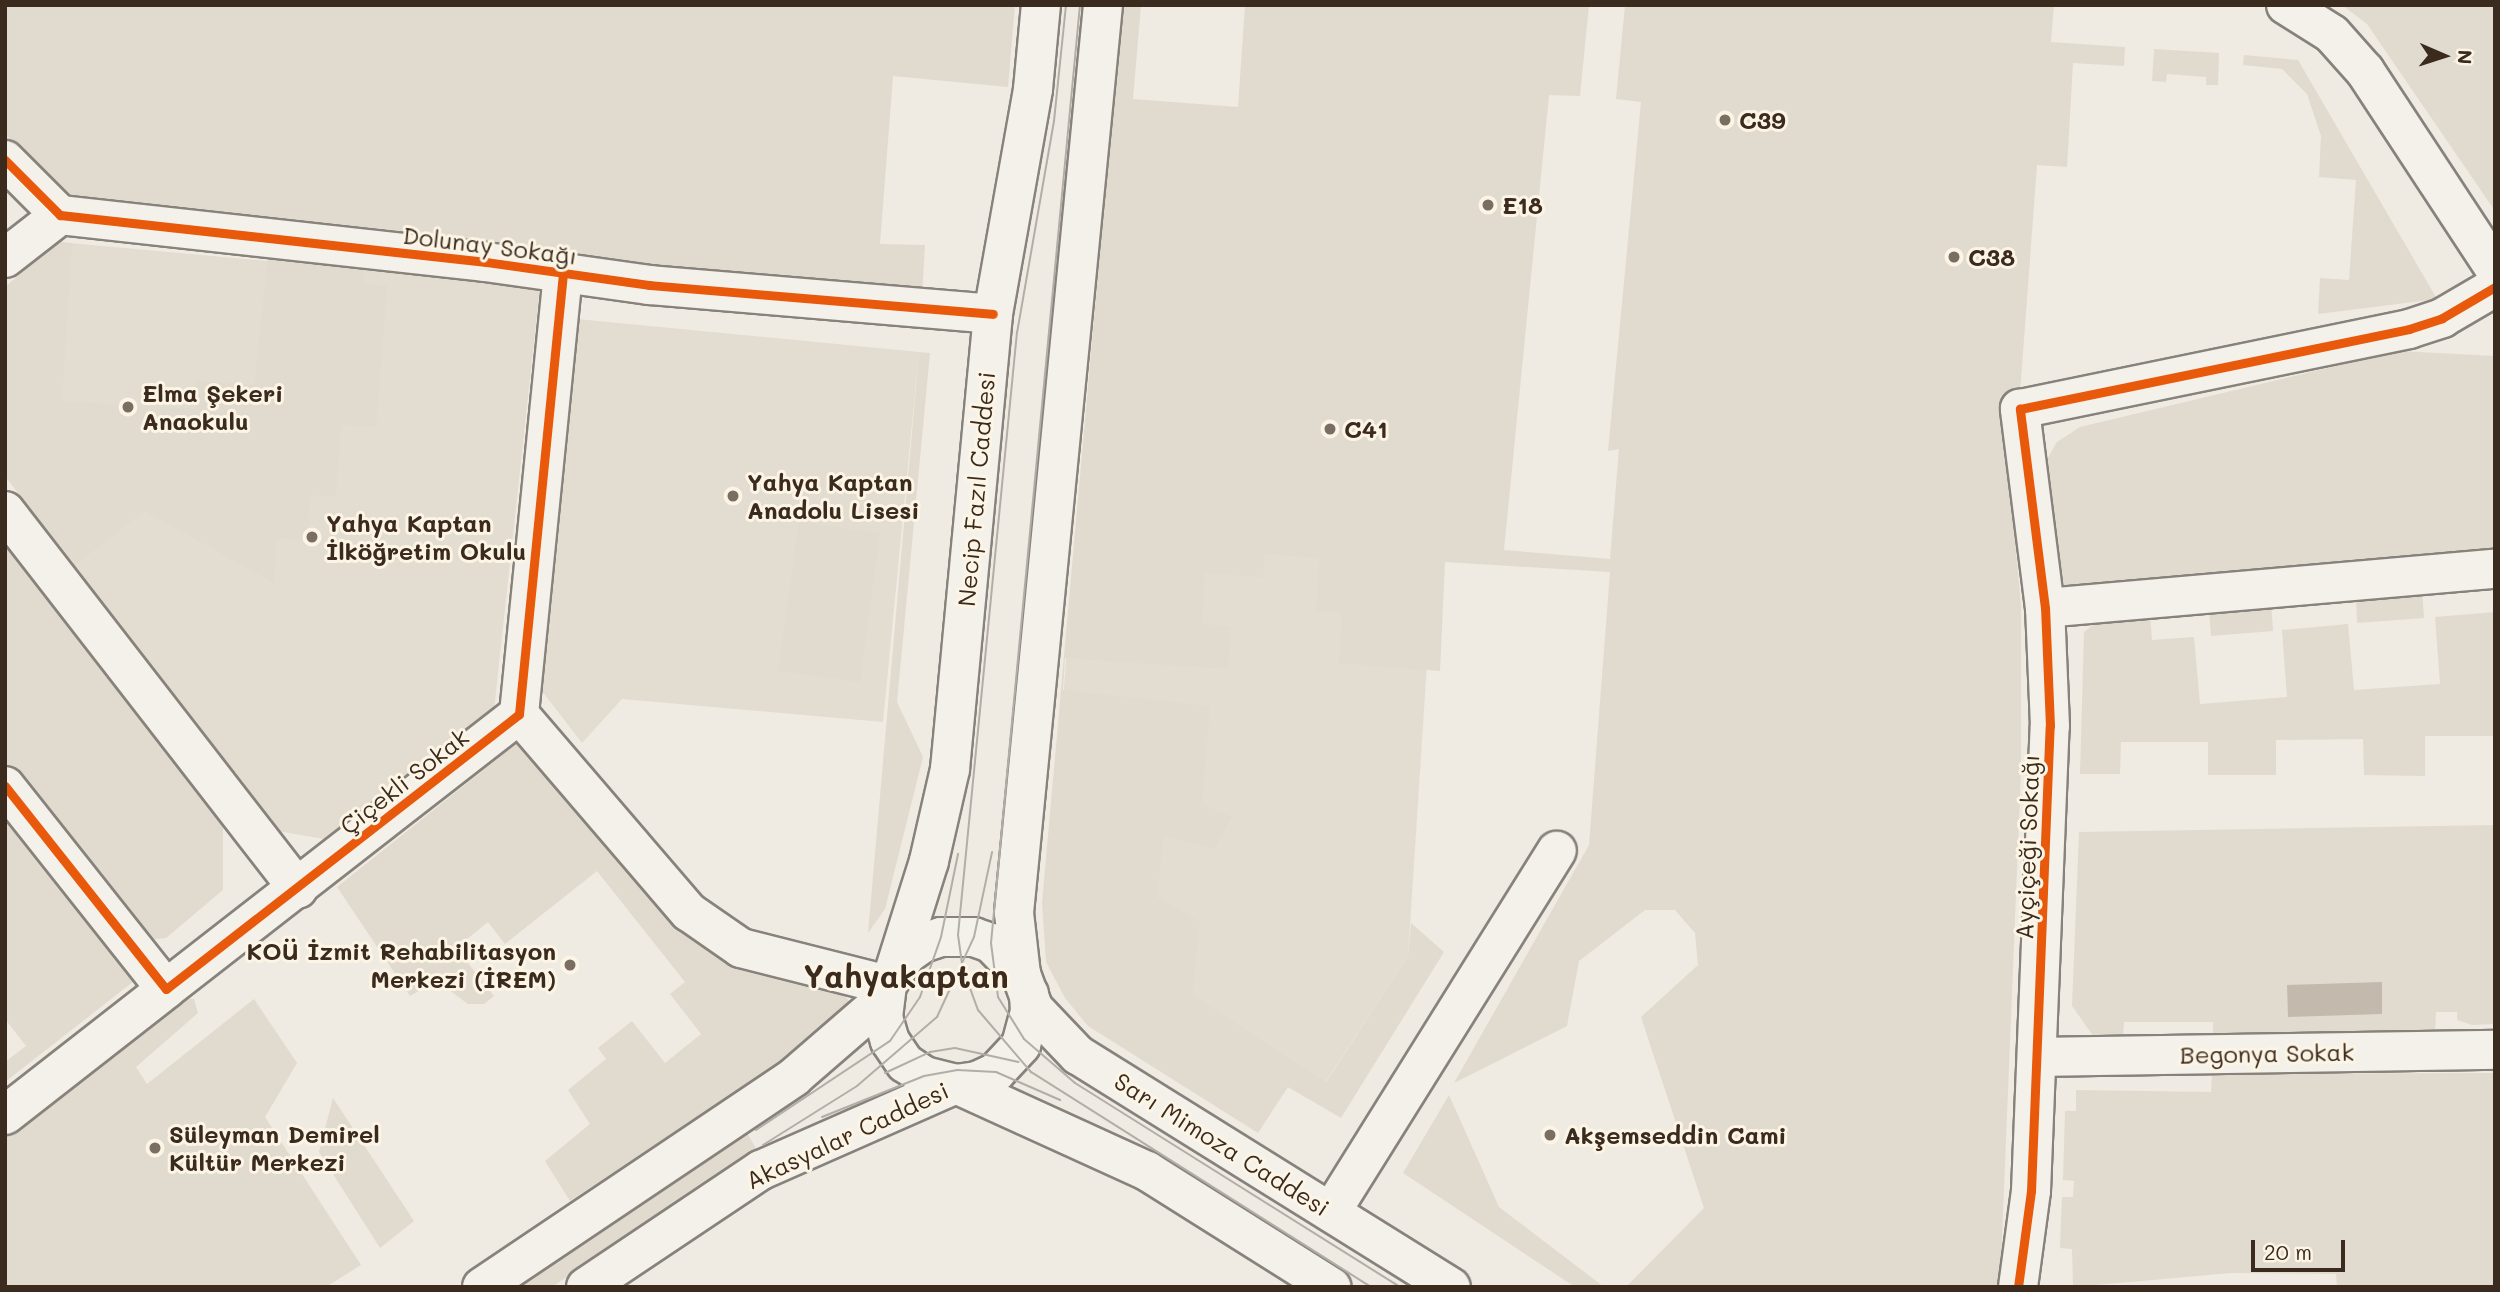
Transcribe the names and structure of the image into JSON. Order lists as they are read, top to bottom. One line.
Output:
{"streets":{"street":["Dolunay Sokağı","Necip Fazıl Caddesi","Çiçekli Sokak","Ayçiçeği Sokağı","Begonya Sokak","Akasyalar Caddesi","Sarı Mimoza Caddesi"]},"crossings":[["Dolunay Sokağı","Necip Fazıl Caddesi"],["Necip Fazıl Caddesi","Akasyalar Caddesi"],["Necip Fazıl Caddesi","Sarı Mimoza Caddesi"],["Ayçiçeği Sokağı","Begonya Sokak"],["Akasyalar Caddesi","Sarı Mimoza Caddesi"]],"districts":["Yahyakaptan"],"places":["C39","E18","C38","Elma Şekeri Anaokulu","C41","Yahya Kaptan Anadolu Lisesi","Yahya Kaptan İlköğretim Okulu","KOÜ İzmit Rehabilitasyon Merkezi (İREM)","Akşemseddin Cami","Süleyman Demirel Kültür Merkezi"],"scale_bar":"20 m","north":"right"}
